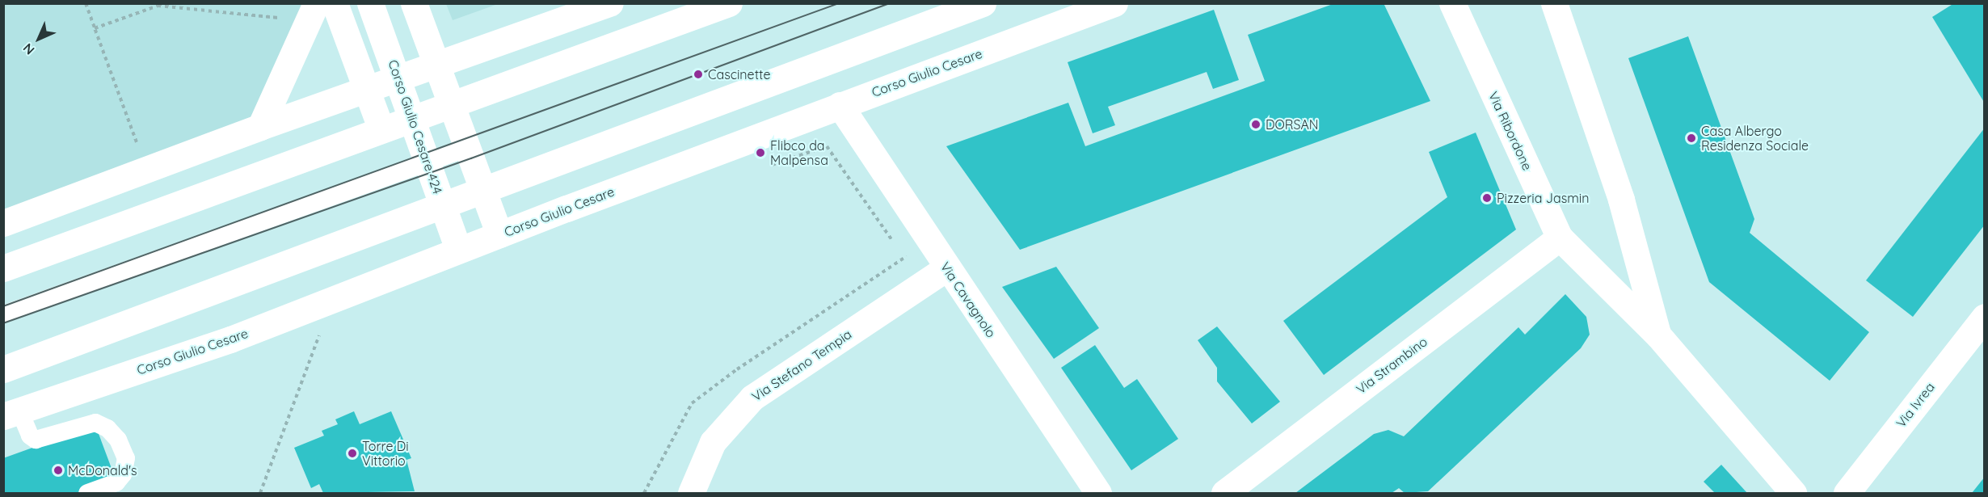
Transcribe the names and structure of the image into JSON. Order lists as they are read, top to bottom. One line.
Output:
{"streets":{"street":["Corso Giulio Cesare","Corso Giulio Cesare 424","Via Ribordone","Via Cavagnolo","Via Stefano Tempia","Via Strambino","Via Ivrea"]},"crossings":[["Corso Giulio Cesare","Corso Giulio Cesare 424"],["Corso Giulio Cesare","Via Cavagnolo"],["Via Ribordone","Via Strambino"],["Via Cavagnolo","Via Stefano Tempia"]],"places":["Cascinette","DORSAN","Casa Albergo Residenza Sociale","Flibco da Malpensa","Pizzeria Jasmin","Torre Di Vittorio","McDonald's"],"north":"bottom left"}
